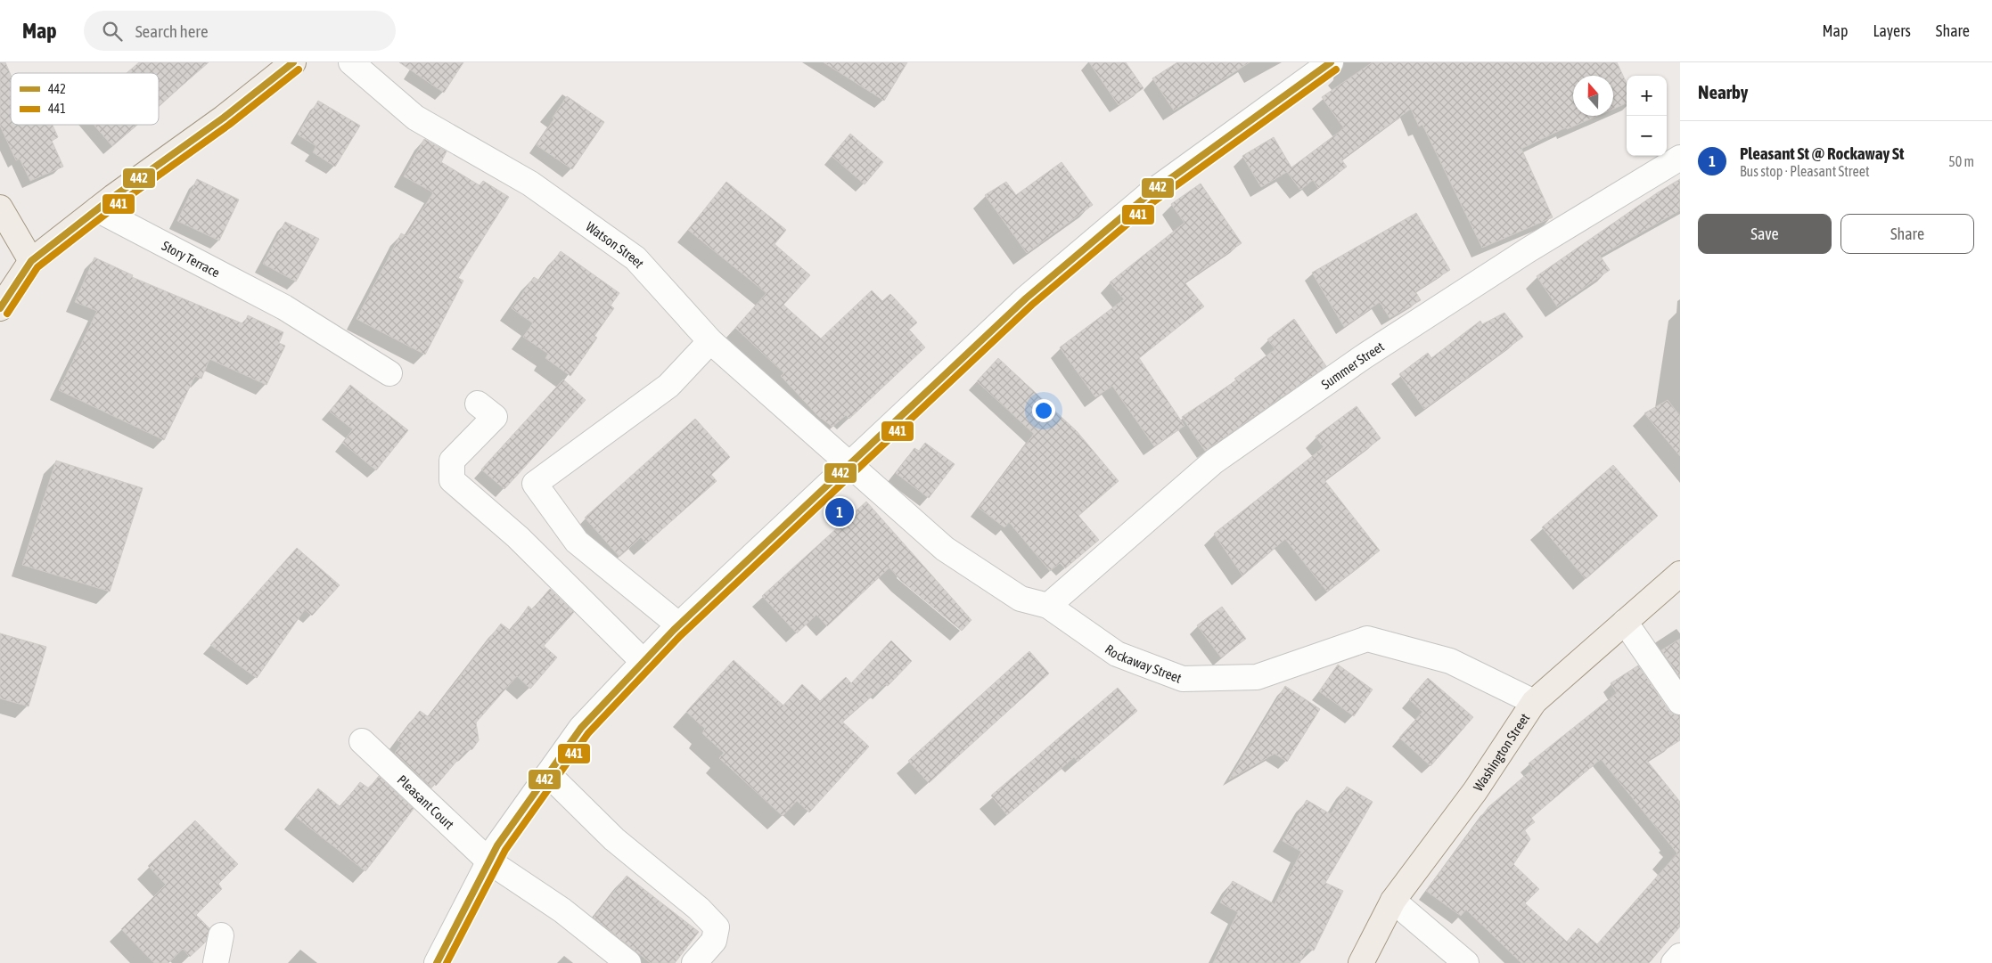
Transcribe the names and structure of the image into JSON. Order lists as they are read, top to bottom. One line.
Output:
{"streets":{"main road":["Washington Street"],"street":["Watson Street","Story Terrace","Summer Street","Rockaway Street","Pleasant Court"]},"crossings":[["Watson Street","Rockaway Street"],["Summer Street","Rockaway Street"],["Rockaway Street","Washington Street"]],"lines":["transit line 442","transit line 441"],"legend":["442","441"],"north":"top","page":{"header":"Map","search":"Search here","nav":["Map","Layers","Share"],"heading":"Nearby","map_buttons":["+","−"],"list":[{"mark":"1","name":"Pleasant St @ Rockaway St","note":"Bus stop · Pleasant Street","value":"50 m"}],"buttons":["Save","Share"],"pins":"1"}}
